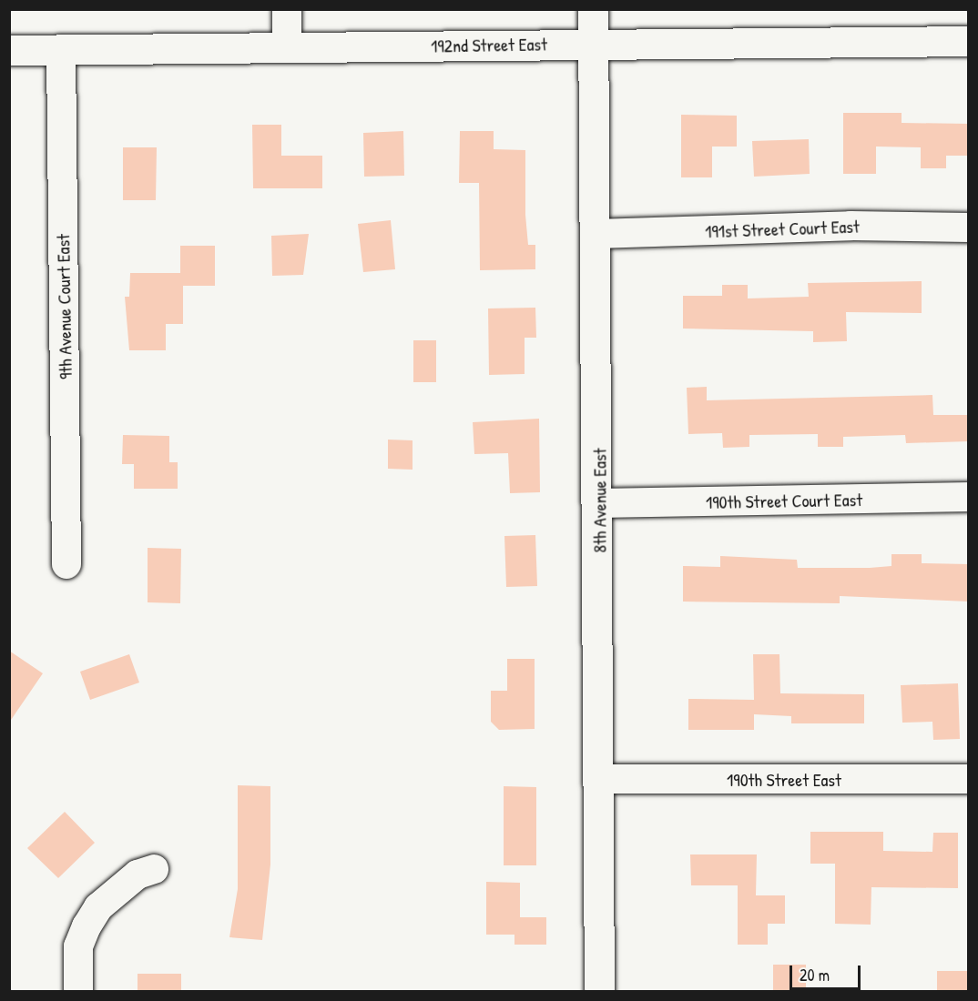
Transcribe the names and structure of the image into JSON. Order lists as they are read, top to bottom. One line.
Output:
{"streets":{"street":["192nd Street East","191st Street Court East","9th Avenue Court East","8th Avenue East","190th Street Court East","190th Street East"]},"crossings":[["192nd Street East","9th Avenue Court East"],["192nd Street East","8th Avenue East"],["191st Street Court East","8th Avenue East"],["8th Avenue East","190th Street Court East"],["8th Avenue East","190th Street East"]],"scale_bar":"20 m"}
